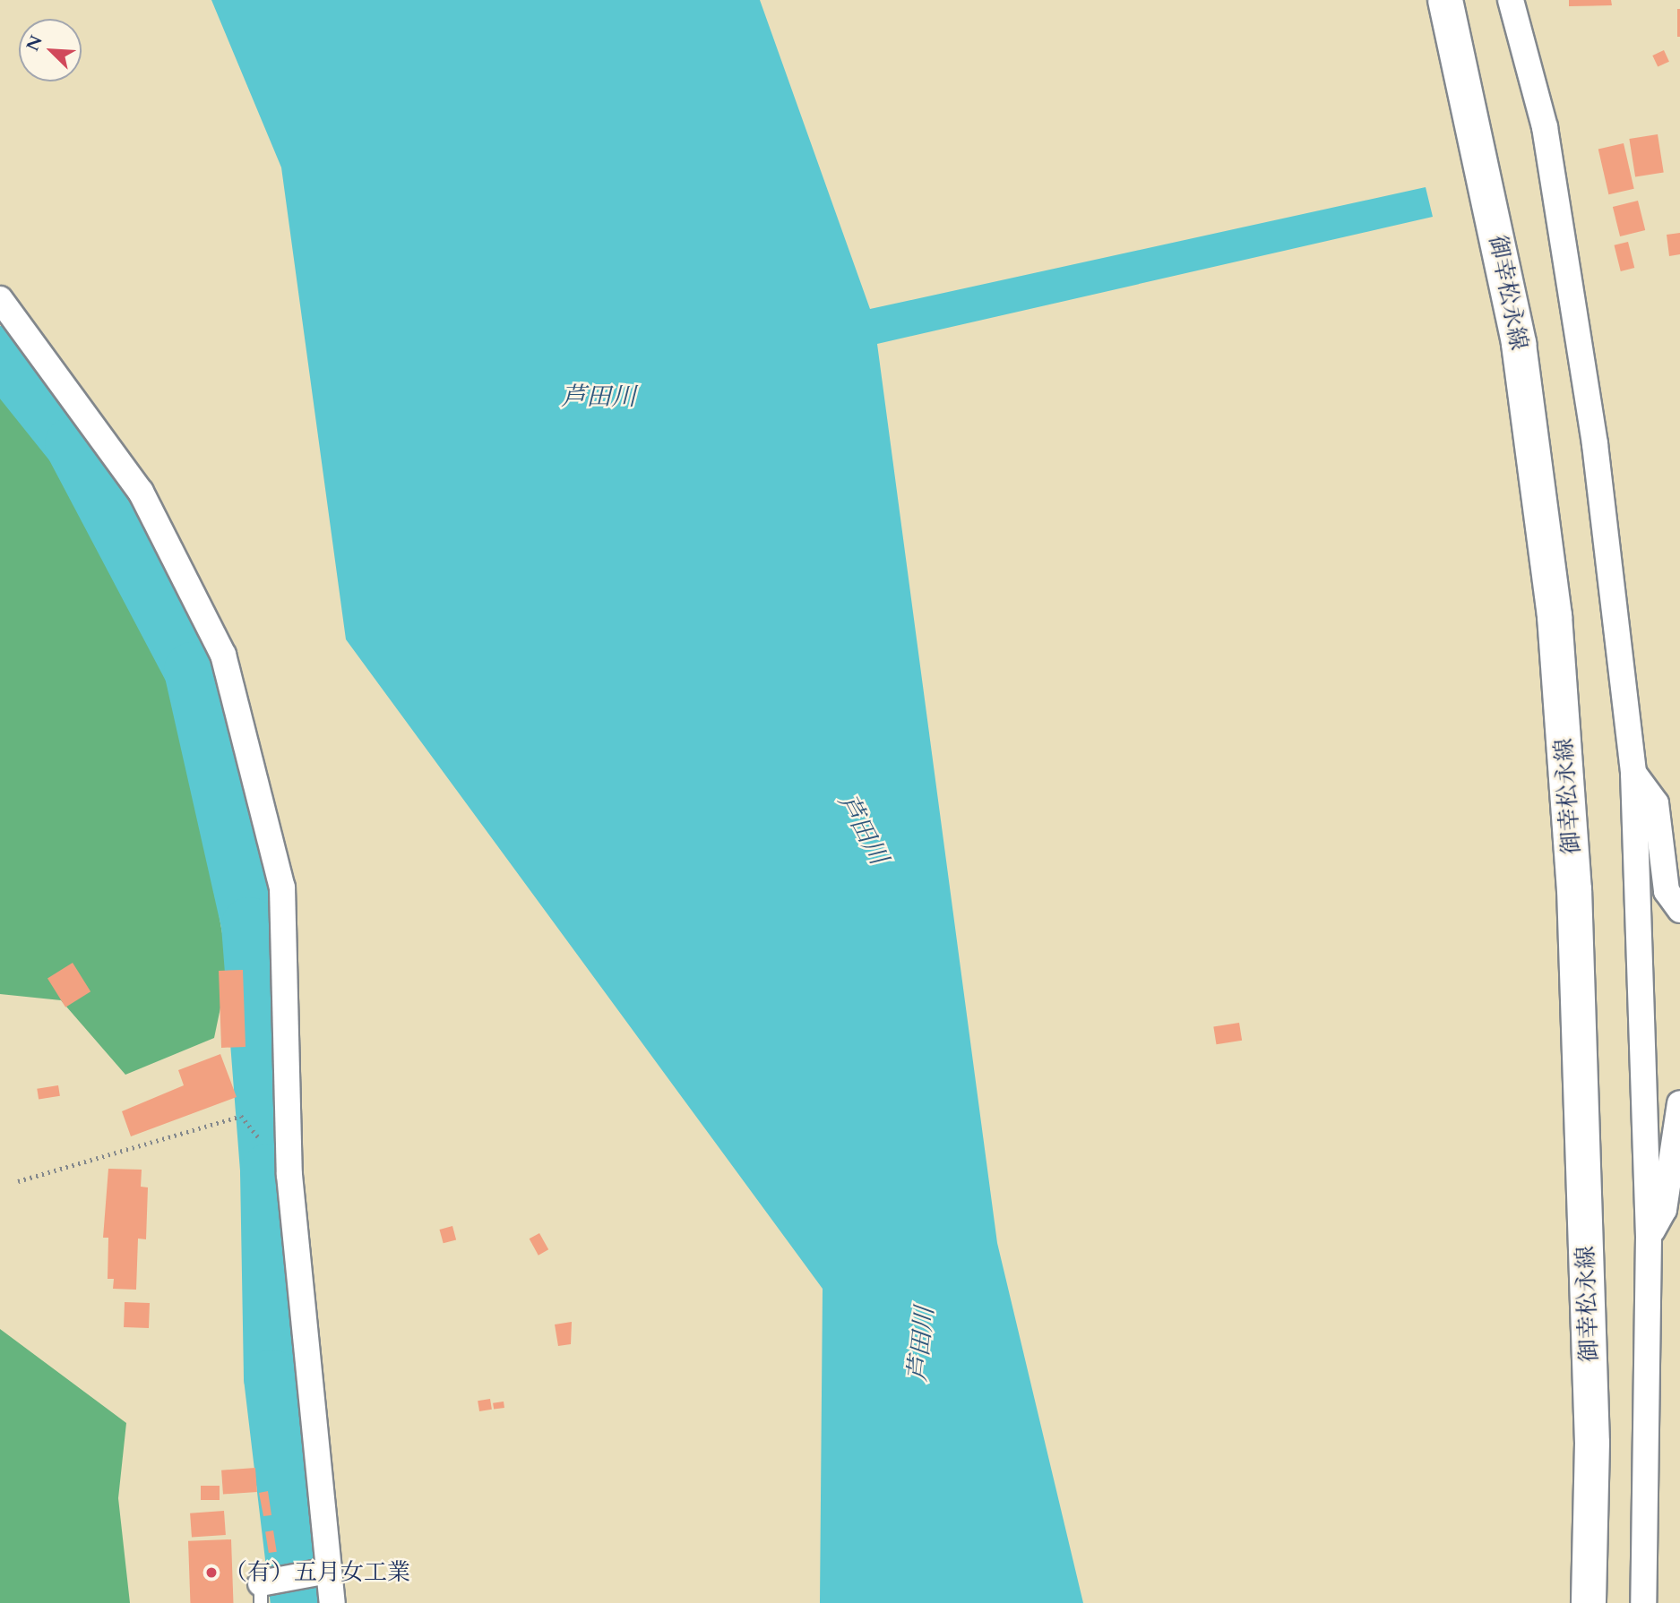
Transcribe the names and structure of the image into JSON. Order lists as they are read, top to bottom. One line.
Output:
{"streets":{"main road":["御幸松永線"]},"water":["芦田川"],"places":["（有）五月女工業"],"north":"top left"}
